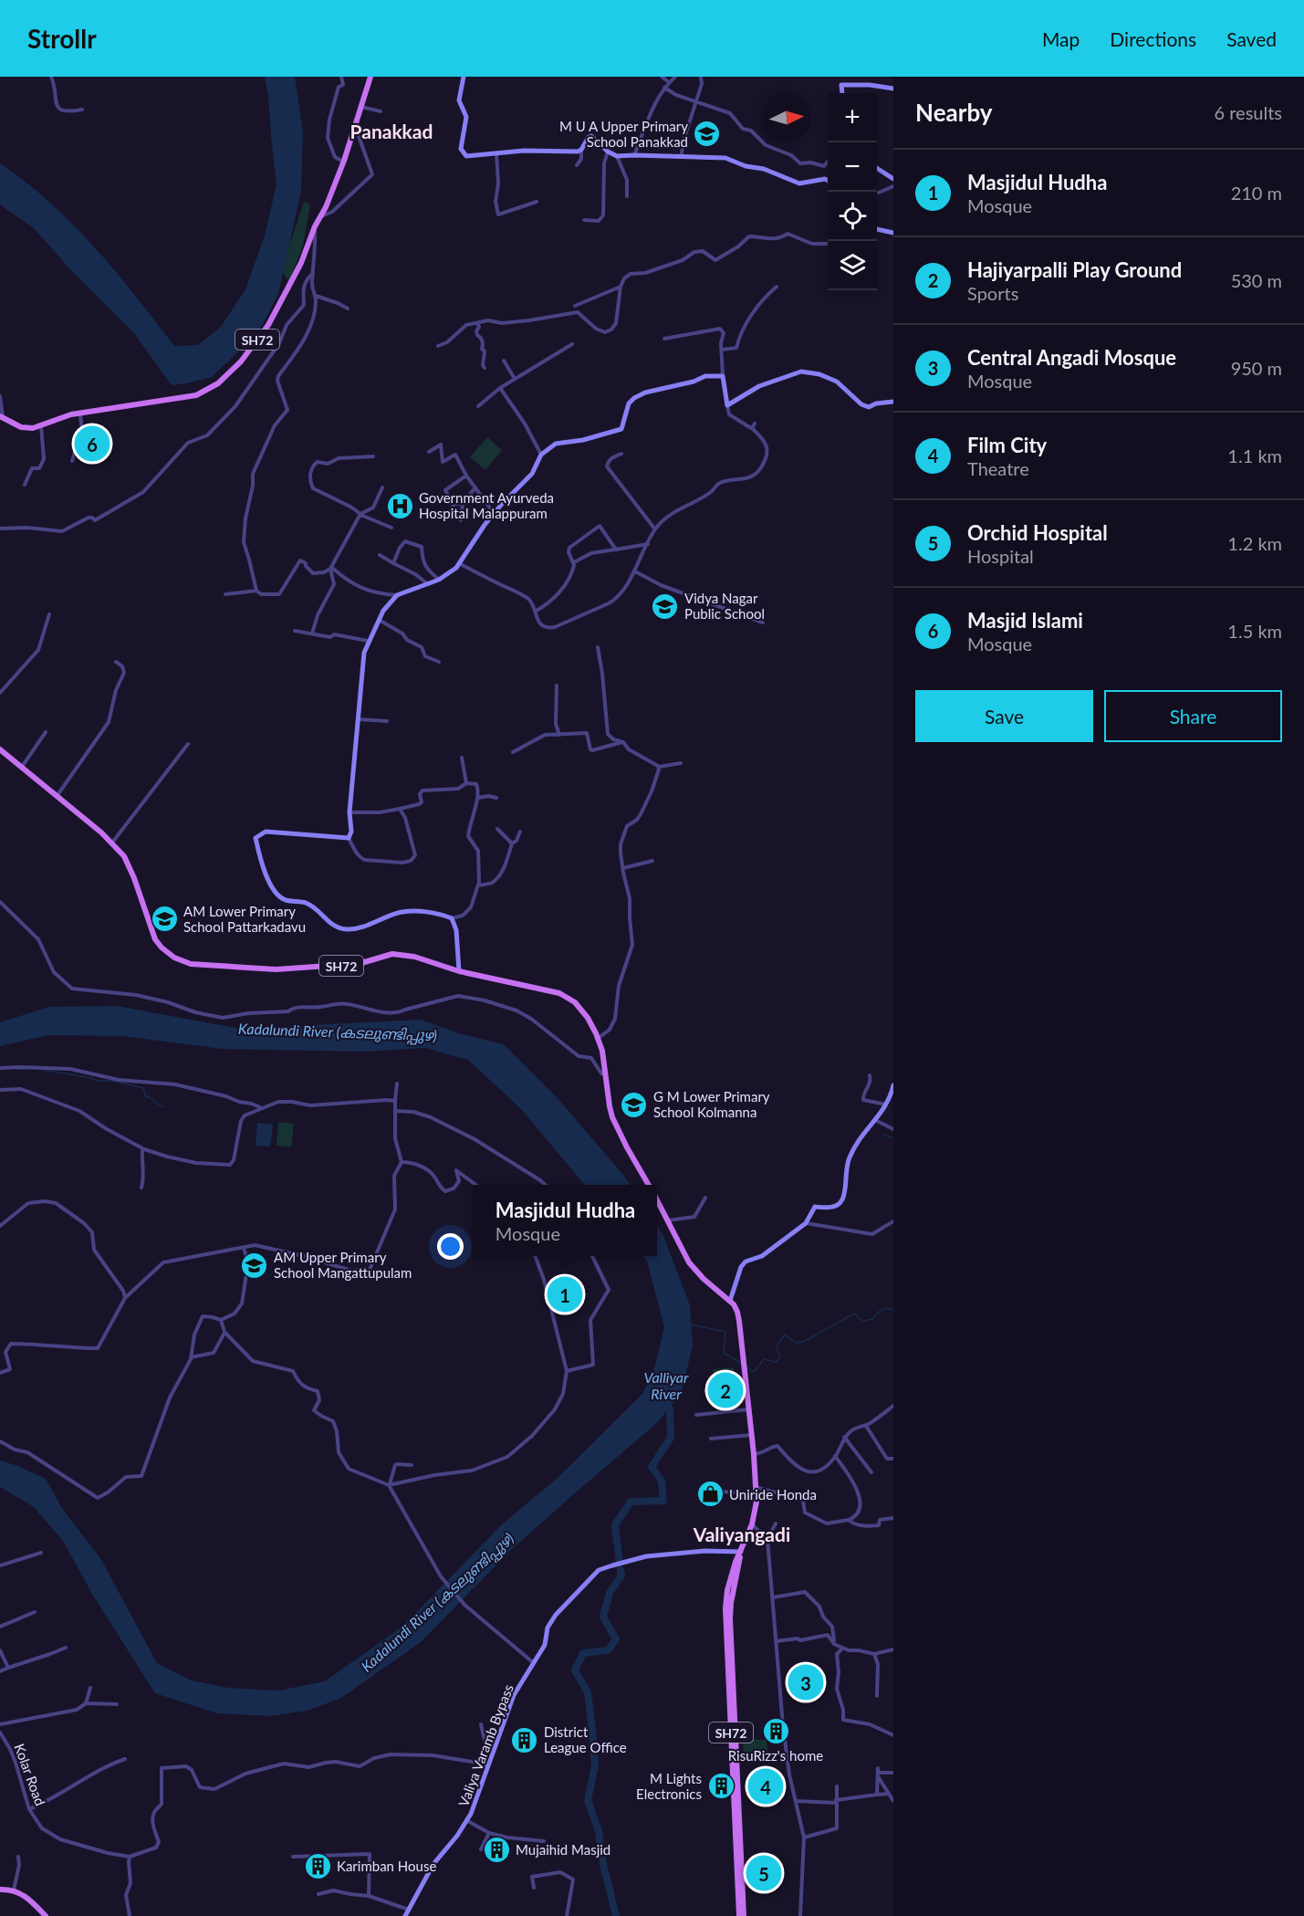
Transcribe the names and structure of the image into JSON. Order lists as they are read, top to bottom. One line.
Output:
{"streets":{"main road":["SH72"],"street":["Valiya Varamb Bypass","Kolar Road"]},"crossings":[["SH72","Valiya Varamb Bypass"]],"districts":["Panakkad","Valiyangadi"],"water":["Kadalundi River (കടലുണ്ടിപ്പുഴ)","Valliyar River"],"places":{"school or university":["M U A Upper Primary School Panakkad","Vidya Nagar Public School","AM Lower Primary School Pattarkadavu","G M Lower Primary School Kolmanna","AM Upper Primary School Mangattupulam"],"hospital":["Government Ayurveda Hospital Malappuram"],"shop":["Uniride Honda"],"building":["RisuRizz's home","District League Office","M Lights Electronics","Mujaihid Masjid","Karimban House"]},"north":"right","page":{"header":"Strollr","nav":["Map","Directions","Saved"],"heading":["Nearby","6 results"],"map_buttons":["+","−"],"list":[{"mark":"1","name":"Masjidul Hudha","note":"Mosque","value":"210 m"},{"mark":"2","name":"Hajiyarpalli Play Ground","note":"Sports","value":"530 m"},{"mark":"3","name":"Central Angadi Mosque","note":"Mosque","value":"950 m"},{"mark":"4","name":"Film City","note":"Theatre","value":"1.1 km"},{"mark":"5","name":"Orchid Hospital","note":"Hospital","value":"1.2 km"},{"mark":"6","name":"Masjid Islami","note":"Mosque","value":"1.5 km"}],"pins":["6","1","2","3","4","5"],"buttons":["Save","Share"],"popup":["Masjidul Hudha","Mosque"]}}
